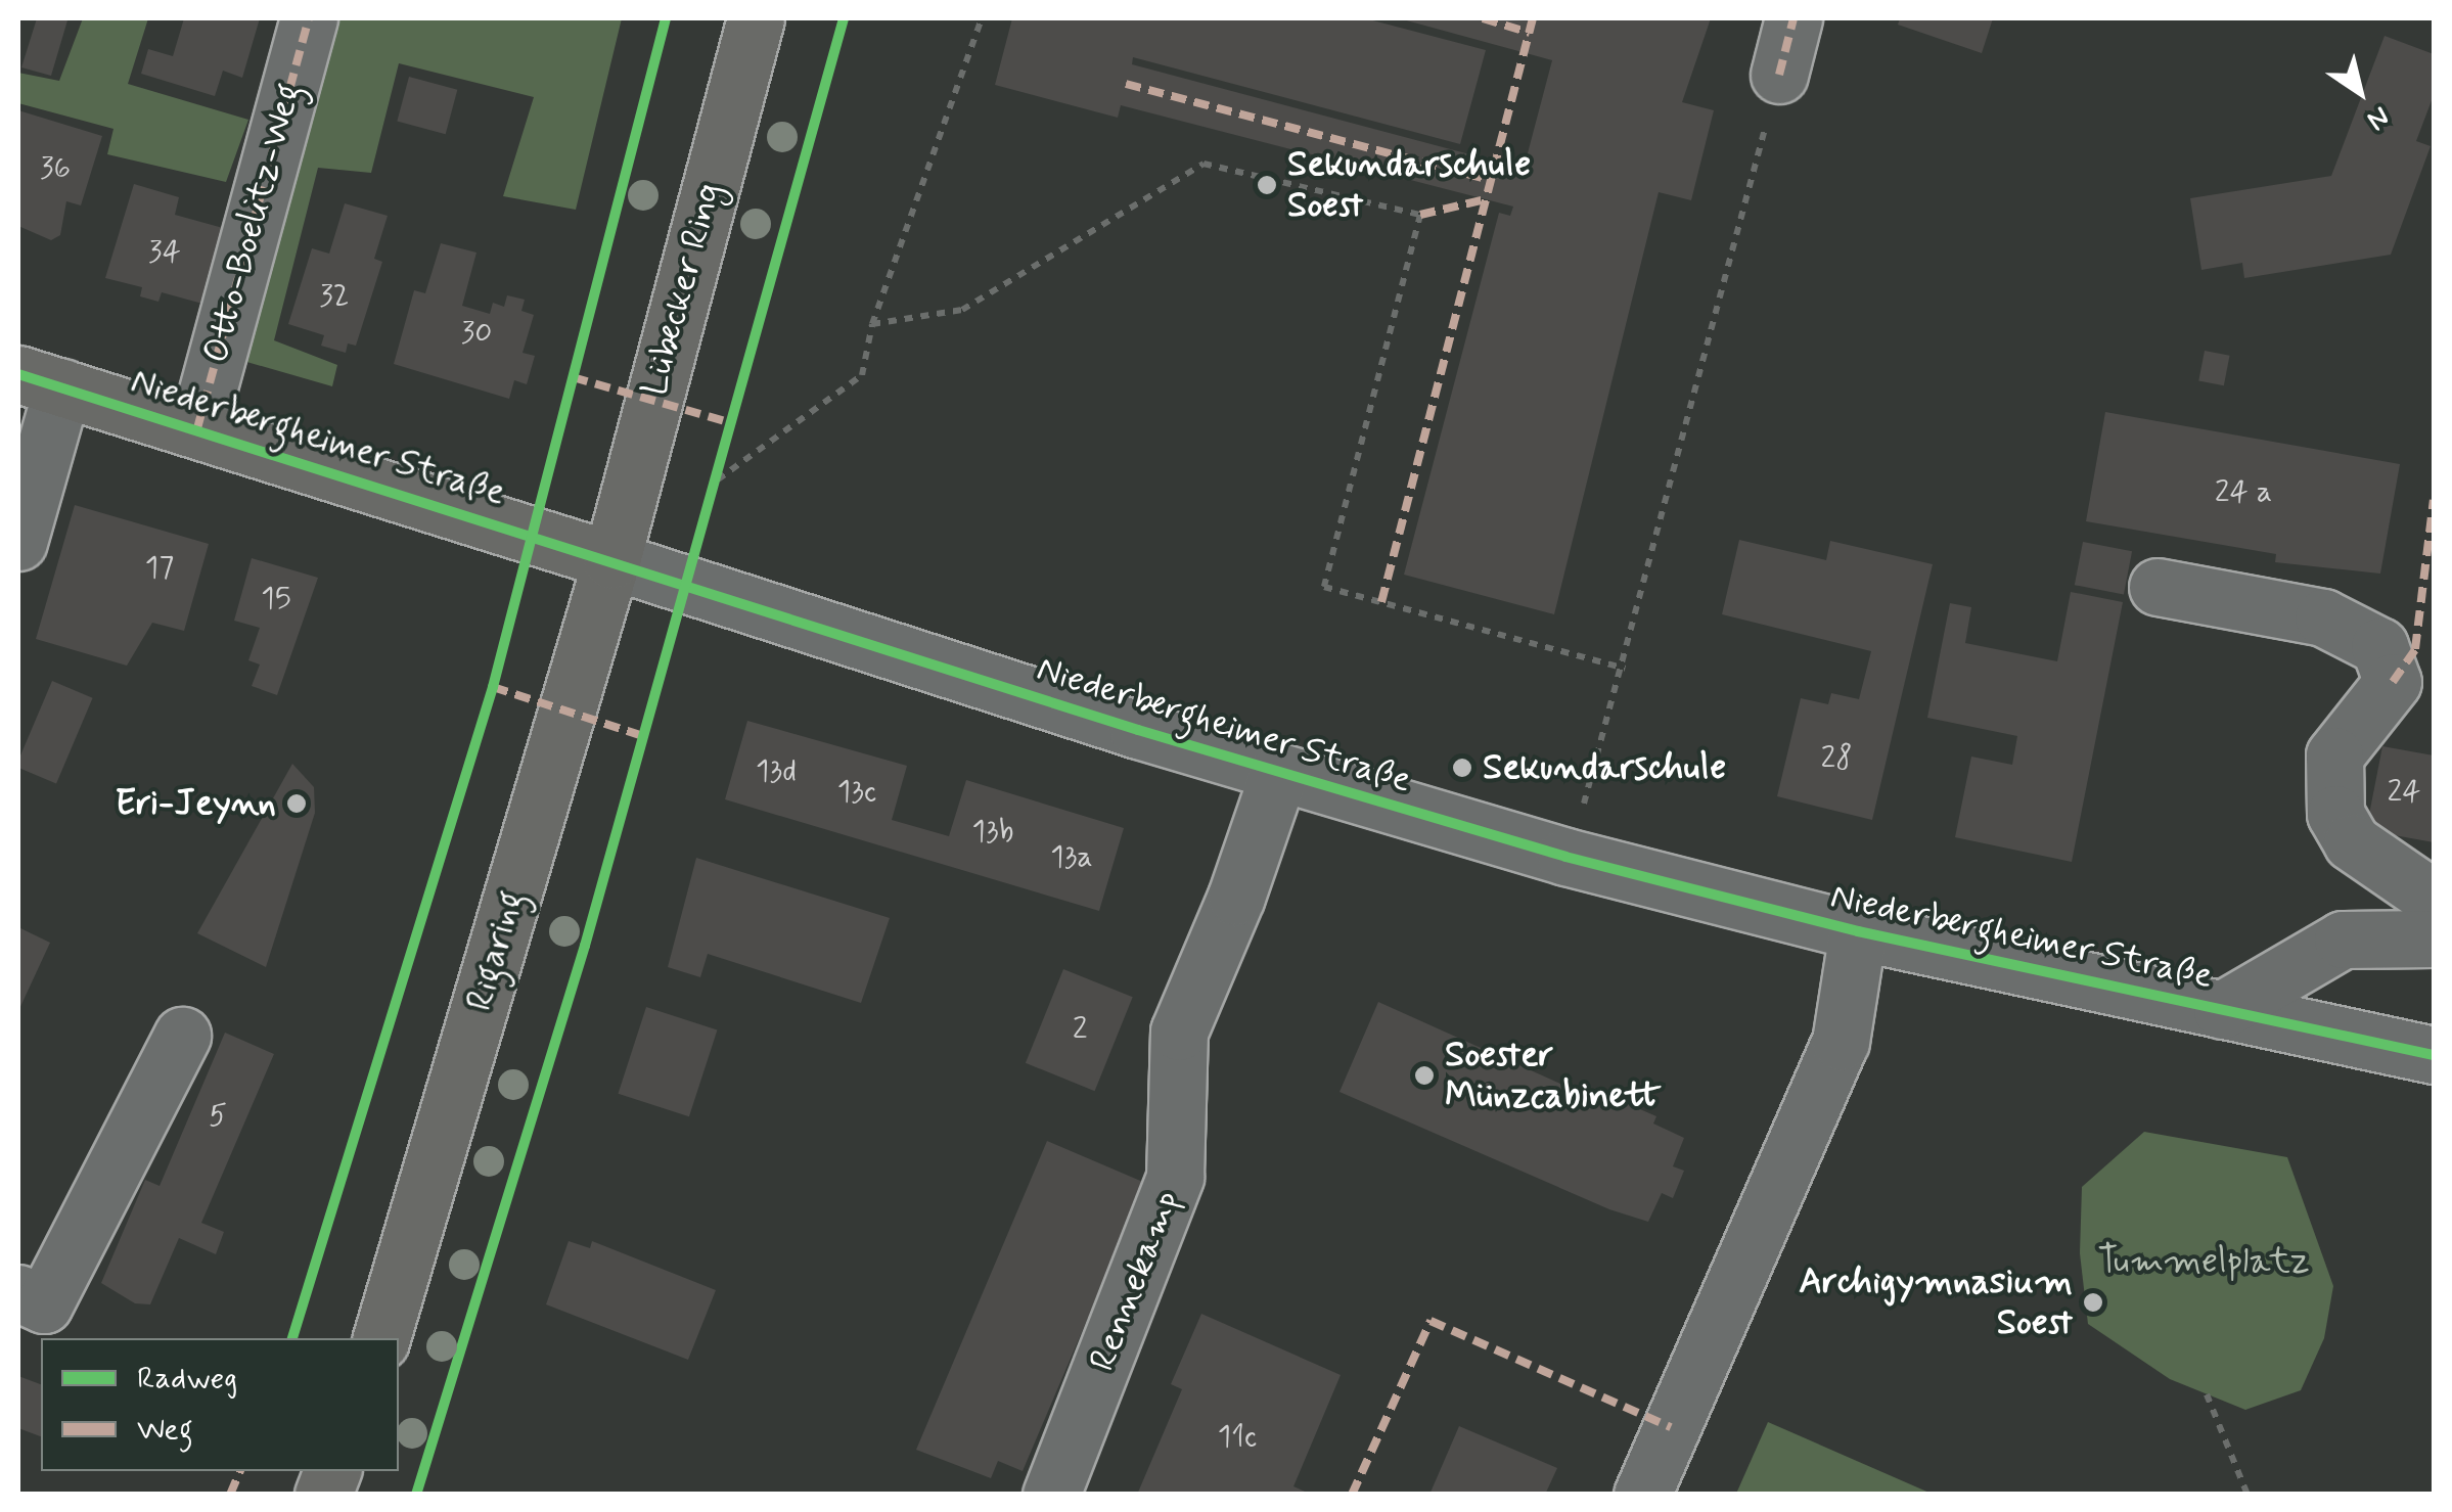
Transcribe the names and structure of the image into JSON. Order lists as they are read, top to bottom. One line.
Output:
{"streets":{"main road":["Lübecker Ring","Niederbergheimer Straße","Rigaring"],"street":["Otto-Boelitz-Weg","Rennekamp"]},"crossings":[["Otto-Boelitz-Weg","Niederbergheimer Straße"],["Lübecker Ring","Niederbergheimer Straße"],["Lübecker Ring","Rigaring"],["Niederbergheimer Straße","Rigaring"],["Niederbergheimer Straße","Rennekamp"]],"parks":["Tummelplatz"],"places":["Sekundarschule Soest","Sekundarschule","Eri-Jeynn","Soester Münzcabinett","Archigymnasium Soest"],"house_numbers":["36","34","32","30","24 a","17","15","28","13d","13c","24","13b","13a","2","5","11c"],"legend":["Radweg","Weg"],"north":"bottom right"}
